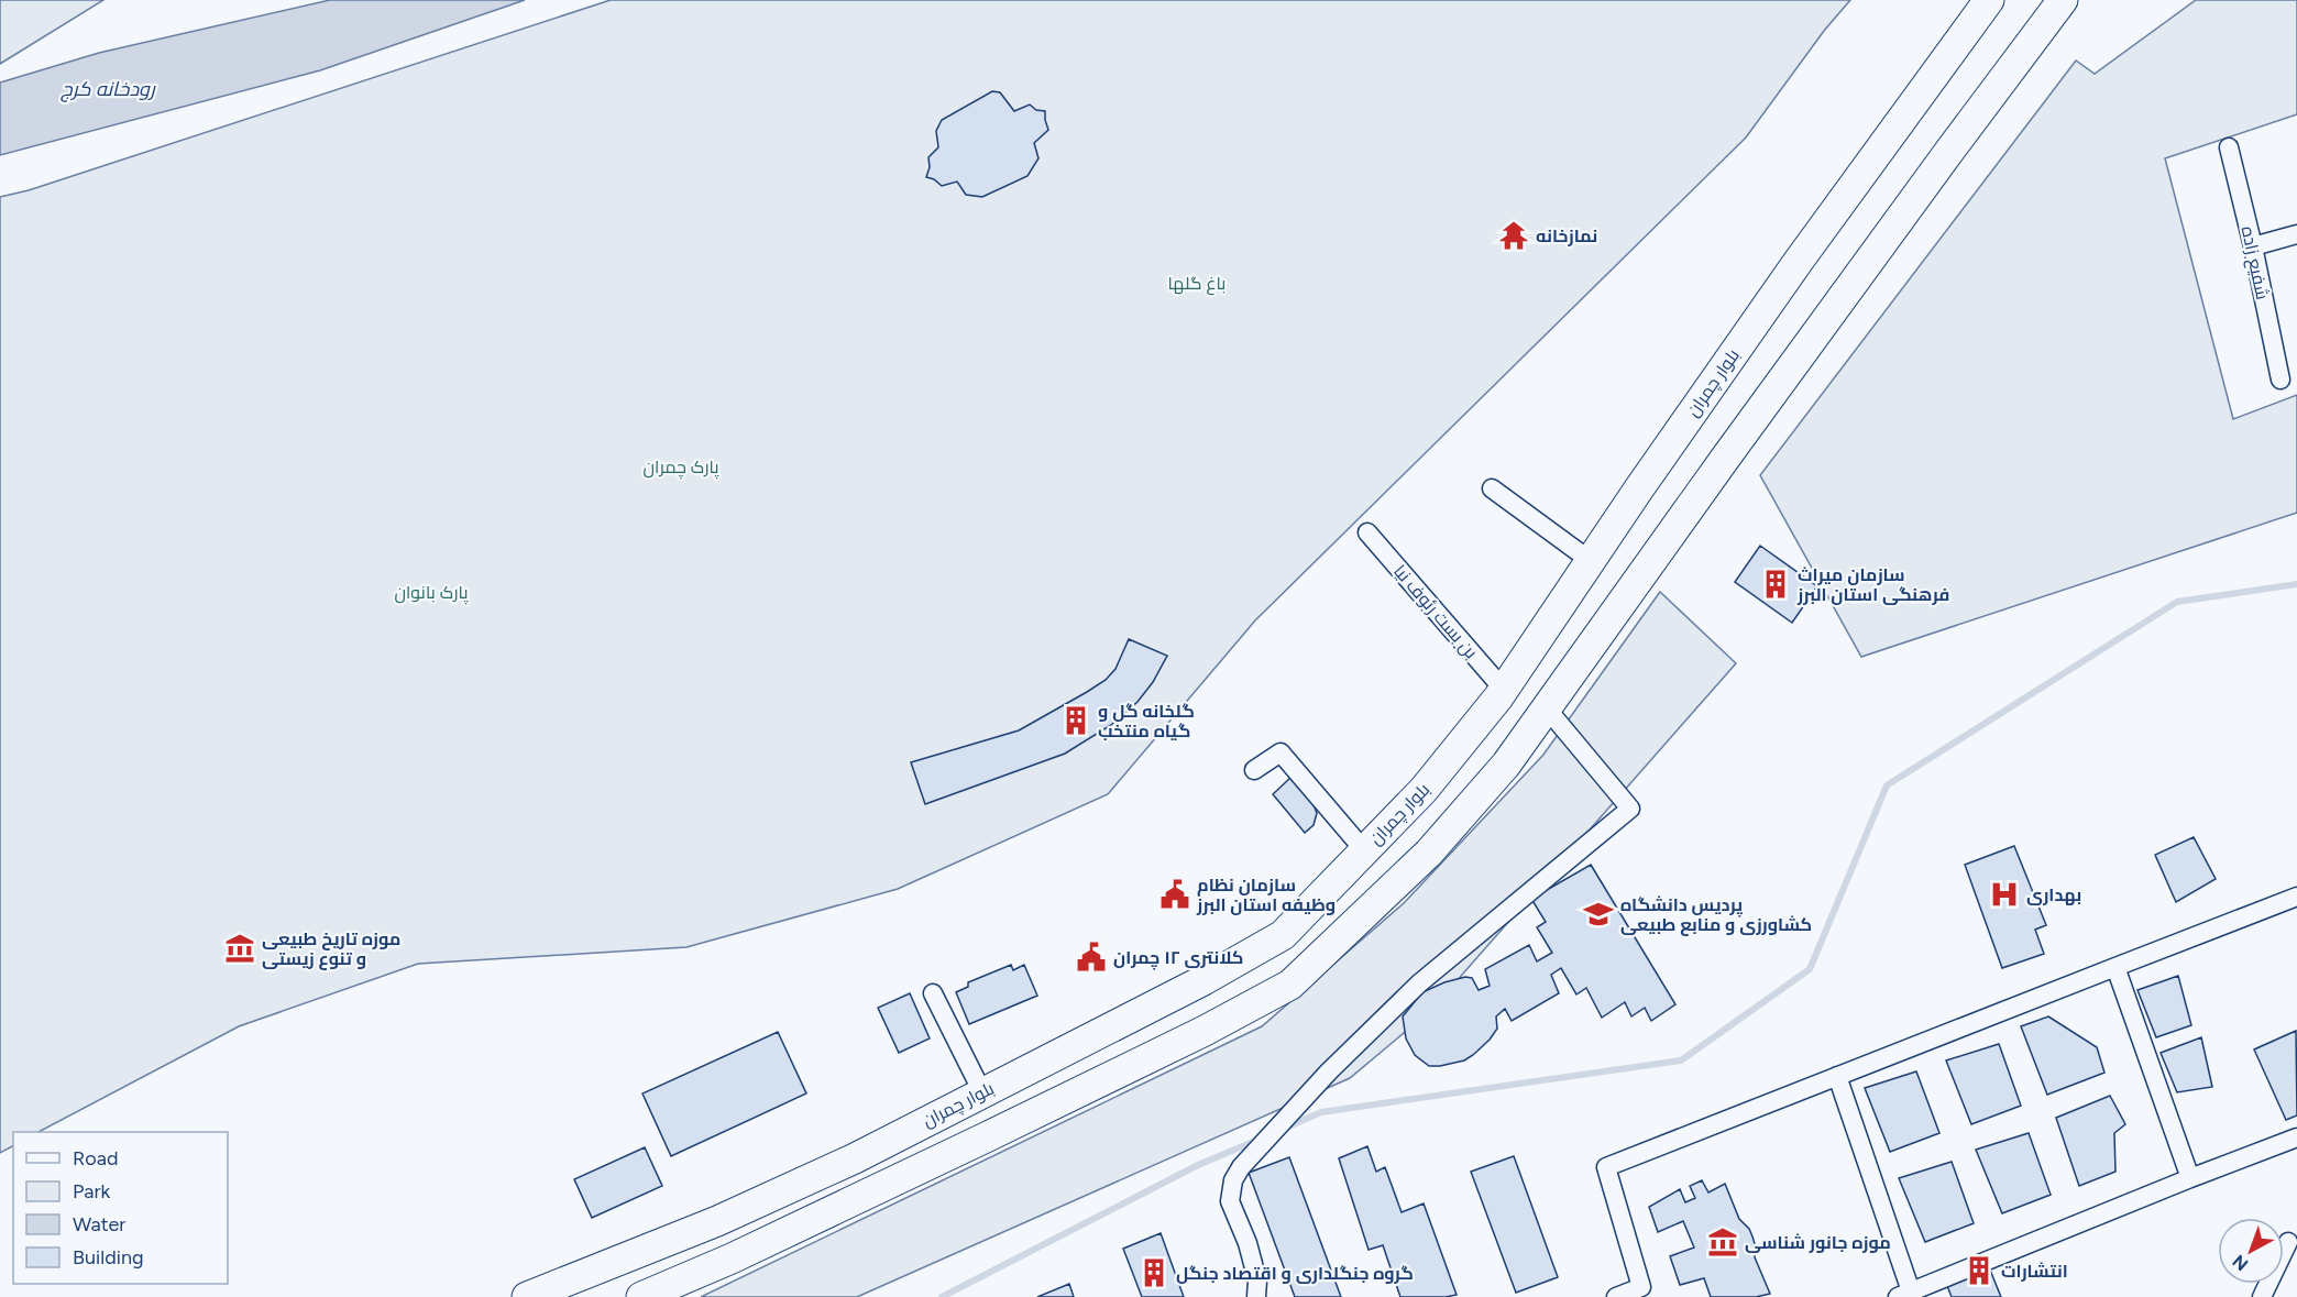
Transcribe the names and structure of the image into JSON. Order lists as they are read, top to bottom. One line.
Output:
{"streets":{"main road":["بلوار چمران"],"street":["شفیع زاده","بن بست رئوف نیا"]},"crossings":[["بلوار چمران","بن بست رئوف نیا"]],"water":["رودخانه کرج"],"parks":["باغ گلها","پارک چمران","پارک بانوان"],"places":{"temple":["نمازخانه"],"building":["سازمان میراث فرهنگی استان البرز","گلخانه گل و گیاه منتخب","انتشارات","گروه جنگلداری و اقتصاد جنگل"],"public building":["سازمان نظام وظیفه استان البرز","کلانتری ۱۲ چمران"],"hospital":["بهداری"],"school or university":["پردیس دانشگاه کشاورزی و منابع طبیعی"],"museum":["موزه تاریخ طبیعی و تنوع زیستی","موزه جانور شناسی"]},"legend":["Road","Park","Water","Building"],"north":"bottom left"}
